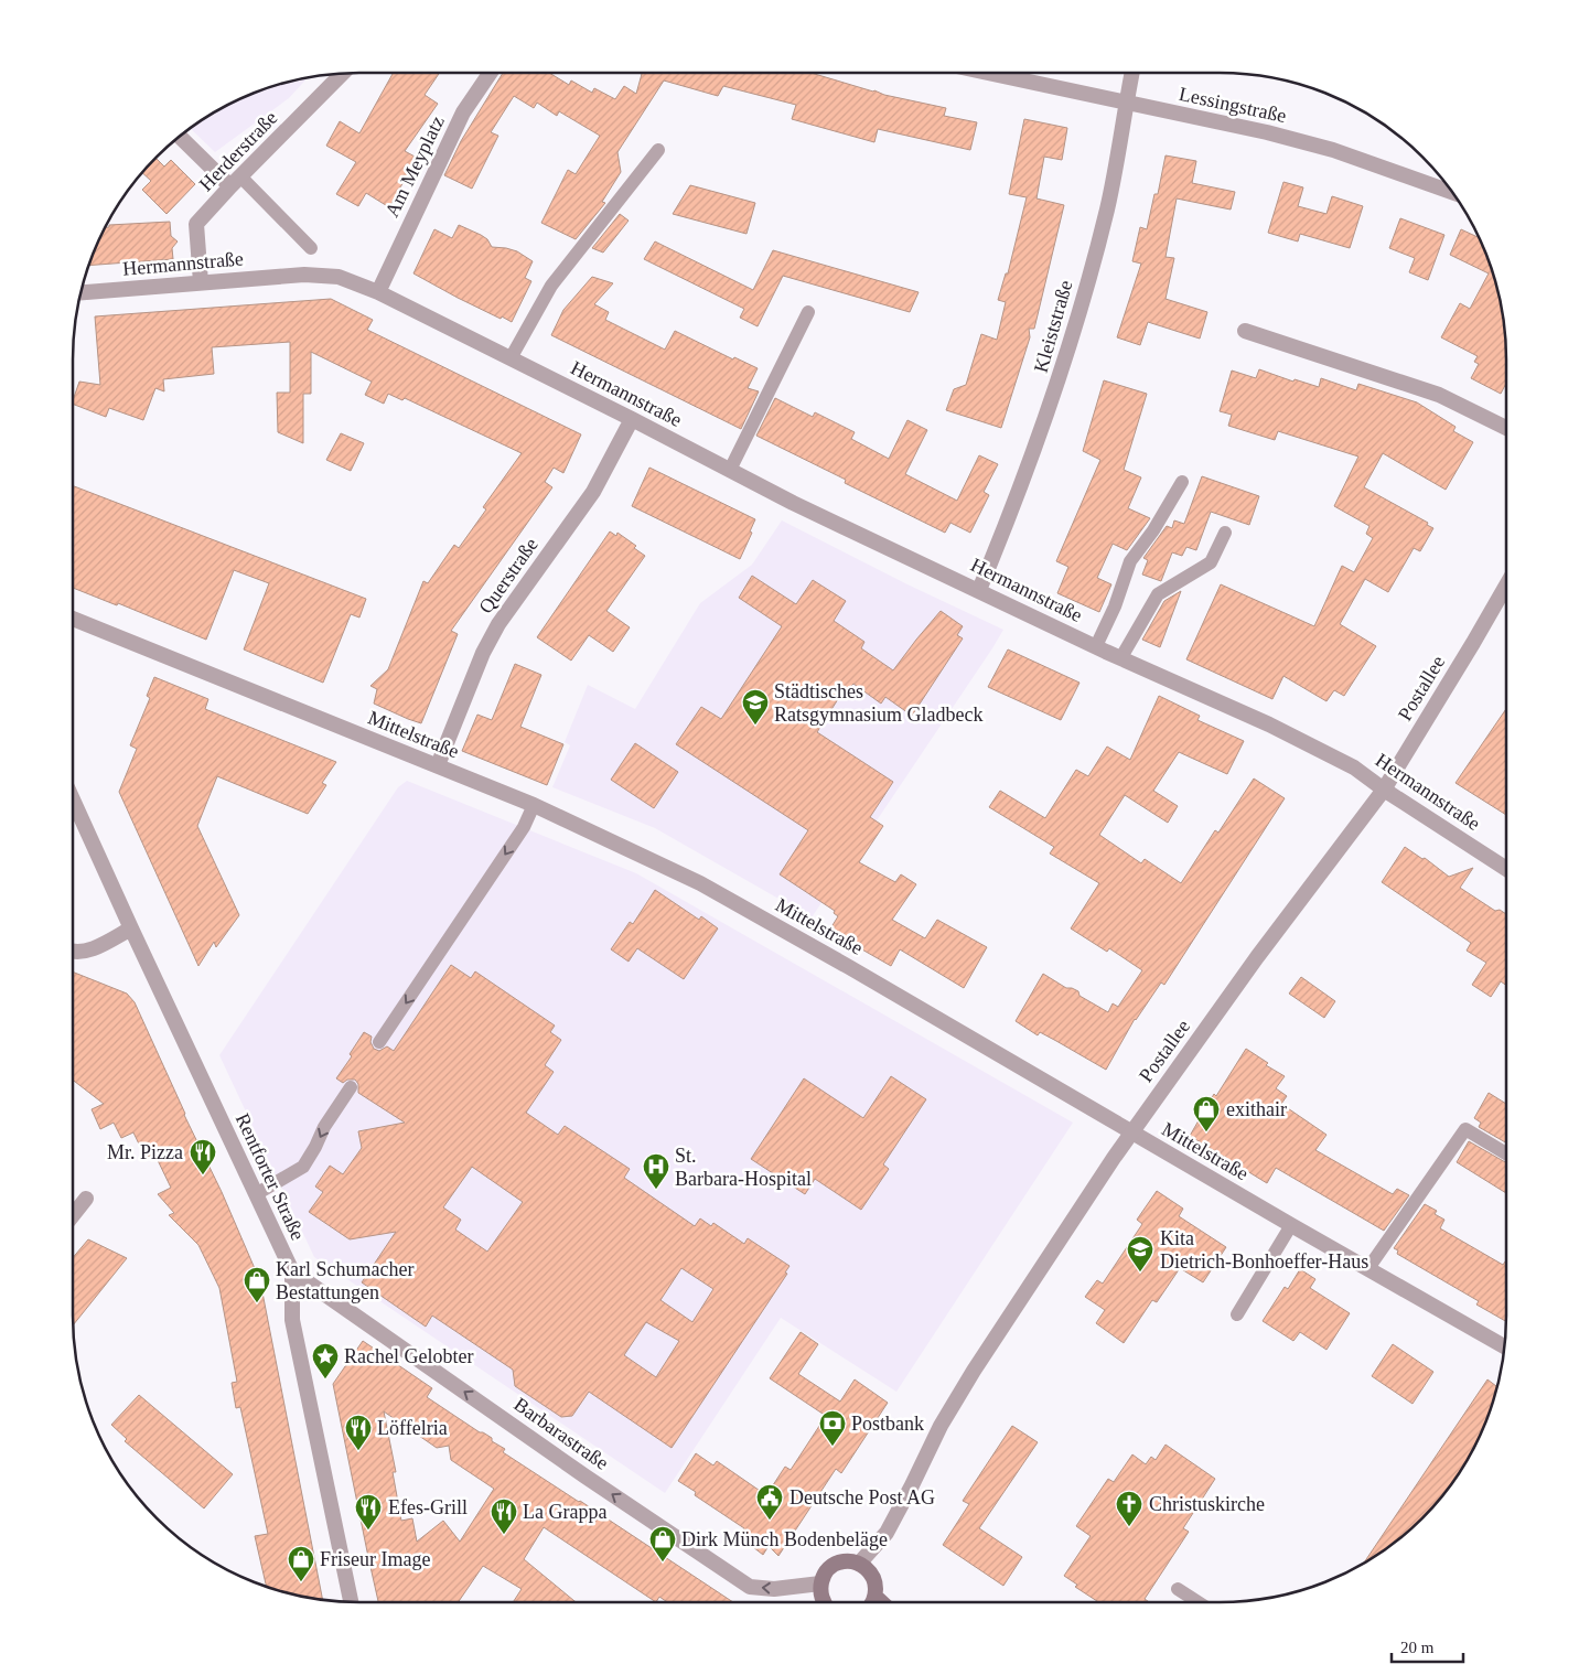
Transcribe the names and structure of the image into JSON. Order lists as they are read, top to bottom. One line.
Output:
{"streets":{"street":["Lessingstraße","Herderstraße","Am Meyplatz","Hermannstraße","Kleiststraße","Querstraße","Postallee","Mittelstraße","Rentforter Straße","Barbarastraße"]},"crossings":[["Lessingstraße","Kleiststraße"],["Herderstraße","Hermannstraße"],["Am Meyplatz","Hermannstraße"],["Hermannstraße","Kleiststraße"],["Hermannstraße","Querstraße"],["Hermannstraße","Postallee"],["Querstraße","Mittelstraße"],["Postallee","Mittelstraße"],["Rentforter Straße","Barbarastraße"]],"one_way":["Barbarastraße"],"places":{"school or university":["Städtisches Ratsgymnasium Gladbeck","Kita Dietrich-Bonhoeffer-Haus"],"shop":["exithair","Karl Schumacher Bestattungen","Dirk Münch Bodenbeläge","Friseur Image"],"restaurant":["Mr. Pizza","Löffelria","Efes-Grill","La Grappa"],"hospital":["St. Barbara-Hospital"],"place":["Rachel Gelobter"],"bank":["Postbank"],"public building":["Deutsche Post AG"],"church":["Christuskirche"]},"scale_bar":"20 m"}
